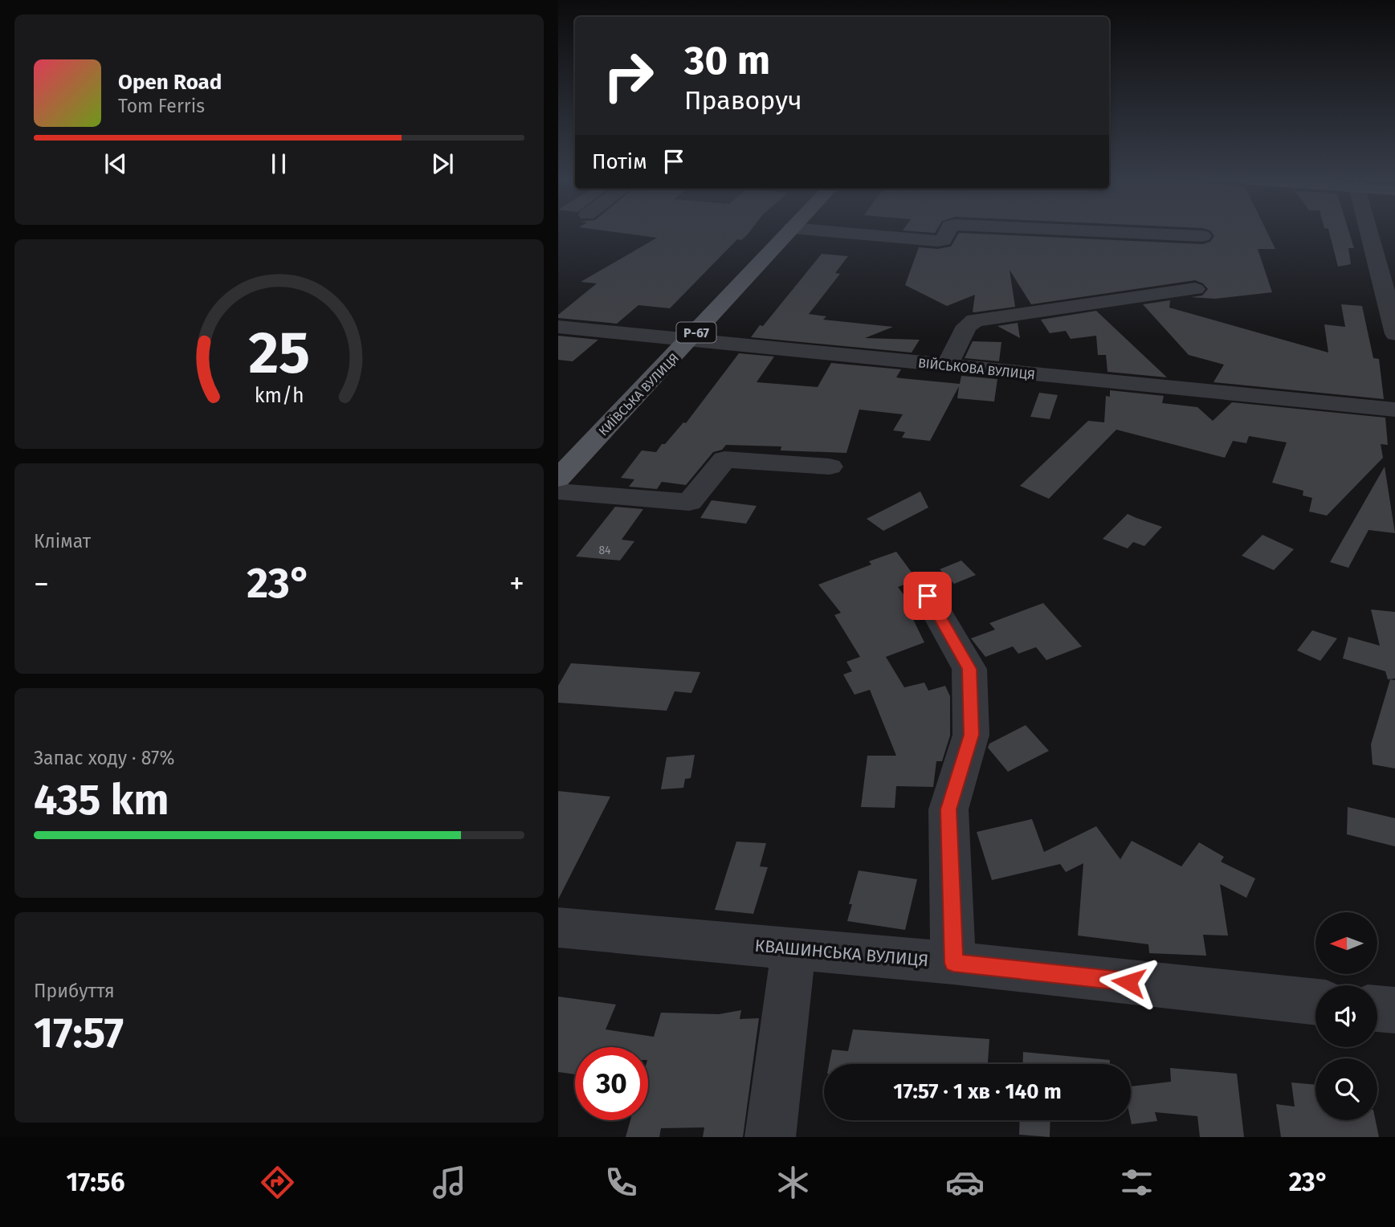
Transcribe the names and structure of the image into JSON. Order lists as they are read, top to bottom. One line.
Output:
{"streets":{"main road":["Р-67","КИЇВСЬКА ВУЛИЦЯ"],"street":["ВІЙСЬКОВА ВУЛИЦЯ","КВАШИНСЬКА ВУЛИЦЯ"]},"crossings":[["ВІЙСЬКОВА ВУЛИЦЯ","КИЇВСЬКА ВУЛИЦЯ"]],"house_numbers":["84"],"north":"left","page":{"turn":["30 m","Праворуч"],"song":["Open Road","Tom Ferris"],"then":"Потім","tile":["Клімат",["Запас ходу · 87%","435 km"],["Прибуття","17:57"]],"heat":["−","23°","+"],"limit":"30","trip":"17:57 · 1 хв · 140 m","tabs":["17:56","23°"],"gauge":["25","km/h"]}}
